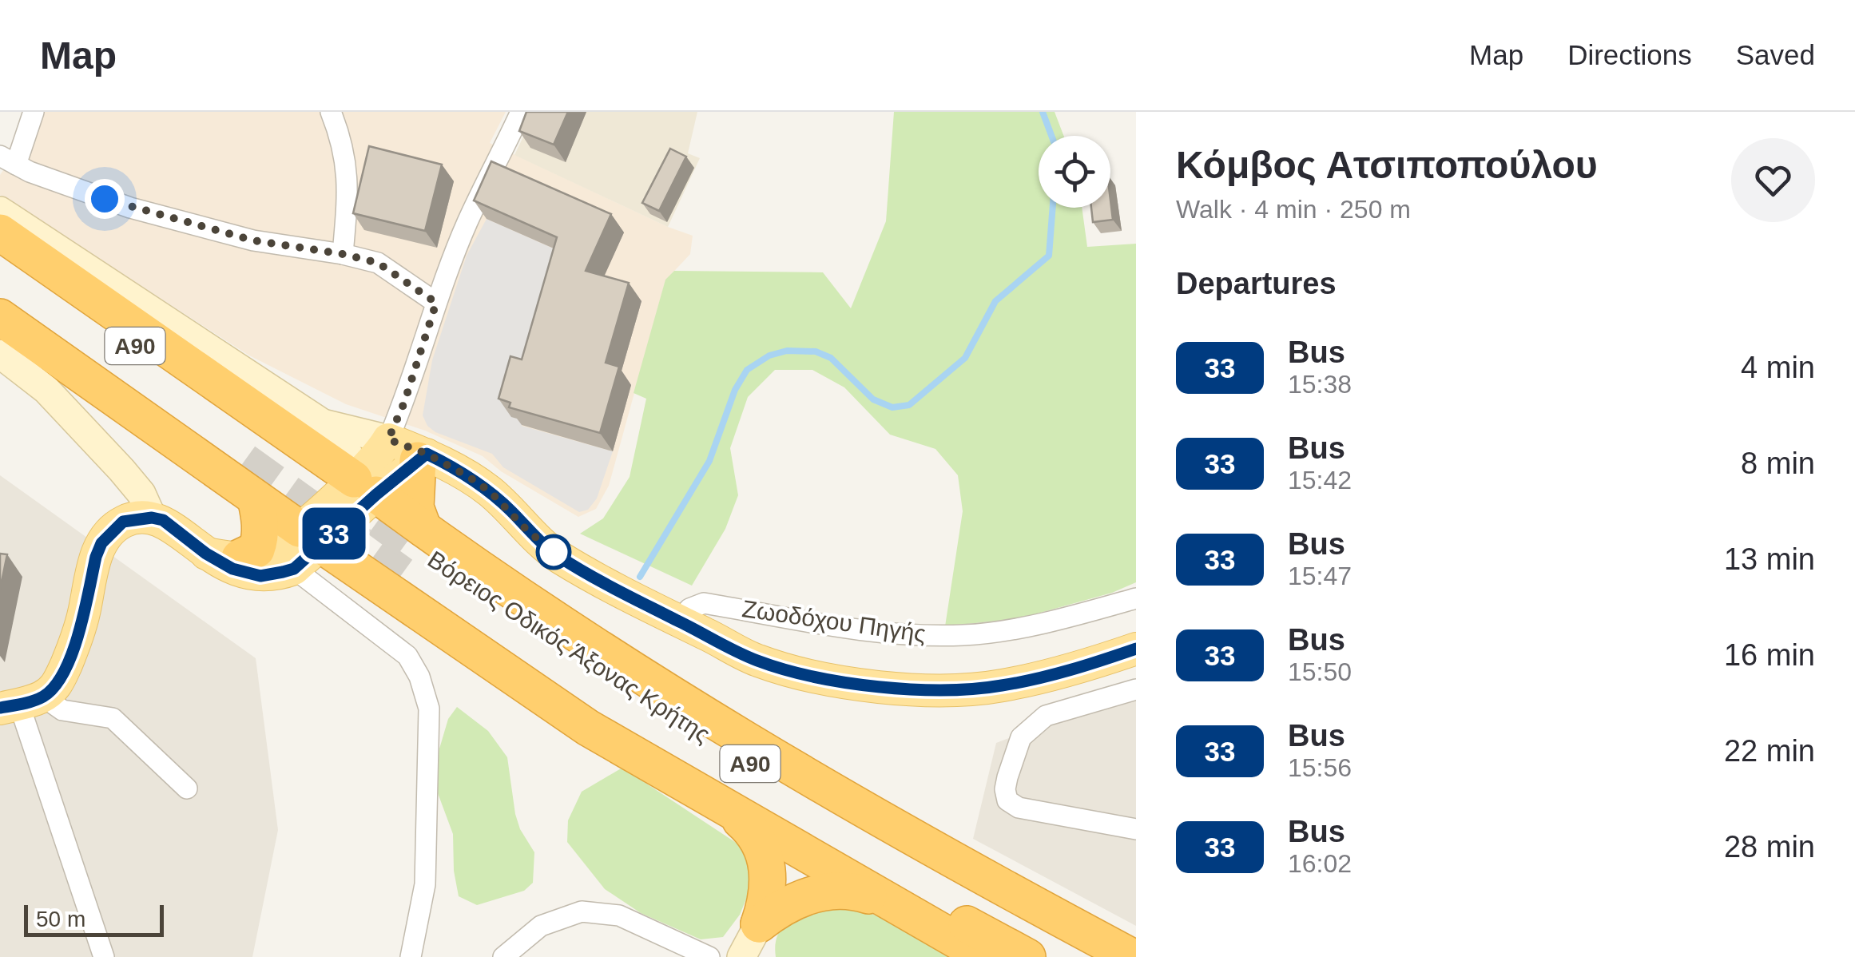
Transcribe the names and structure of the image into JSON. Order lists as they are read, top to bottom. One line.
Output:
{"streets":{"highway":["Α90","Βόρειος Οδικός Άξονας Κρήτης"],"street":["Ζωοδόχου Πηγής"]},"lines":["bus line 33"],"scale_bar":"50 m","page":{"header":"Map","nav":["Map","Directions","Saved"],"on_map":"33","heading":[["Κόμβος Ατσιποπούλου","Walk · 4 min · 250 m"],"Departures"],"list":[{"mark":"33","name":"Bus","note":"15:38","value":"4 min"},{"mark":"33","name":"Bus","note":"15:42","value":"8 min"},{"mark":"33","name":"Bus","note":"15:47","value":"13 min"},{"mark":"33","name":"Bus","note":"15:50","value":"16 min"},{"mark":"33","name":"Bus","note":"15:56","value":"22 min"},{"mark":"33","name":"Bus","note":"16:02","value":"28 min"}],"scale":"50 m"}}
